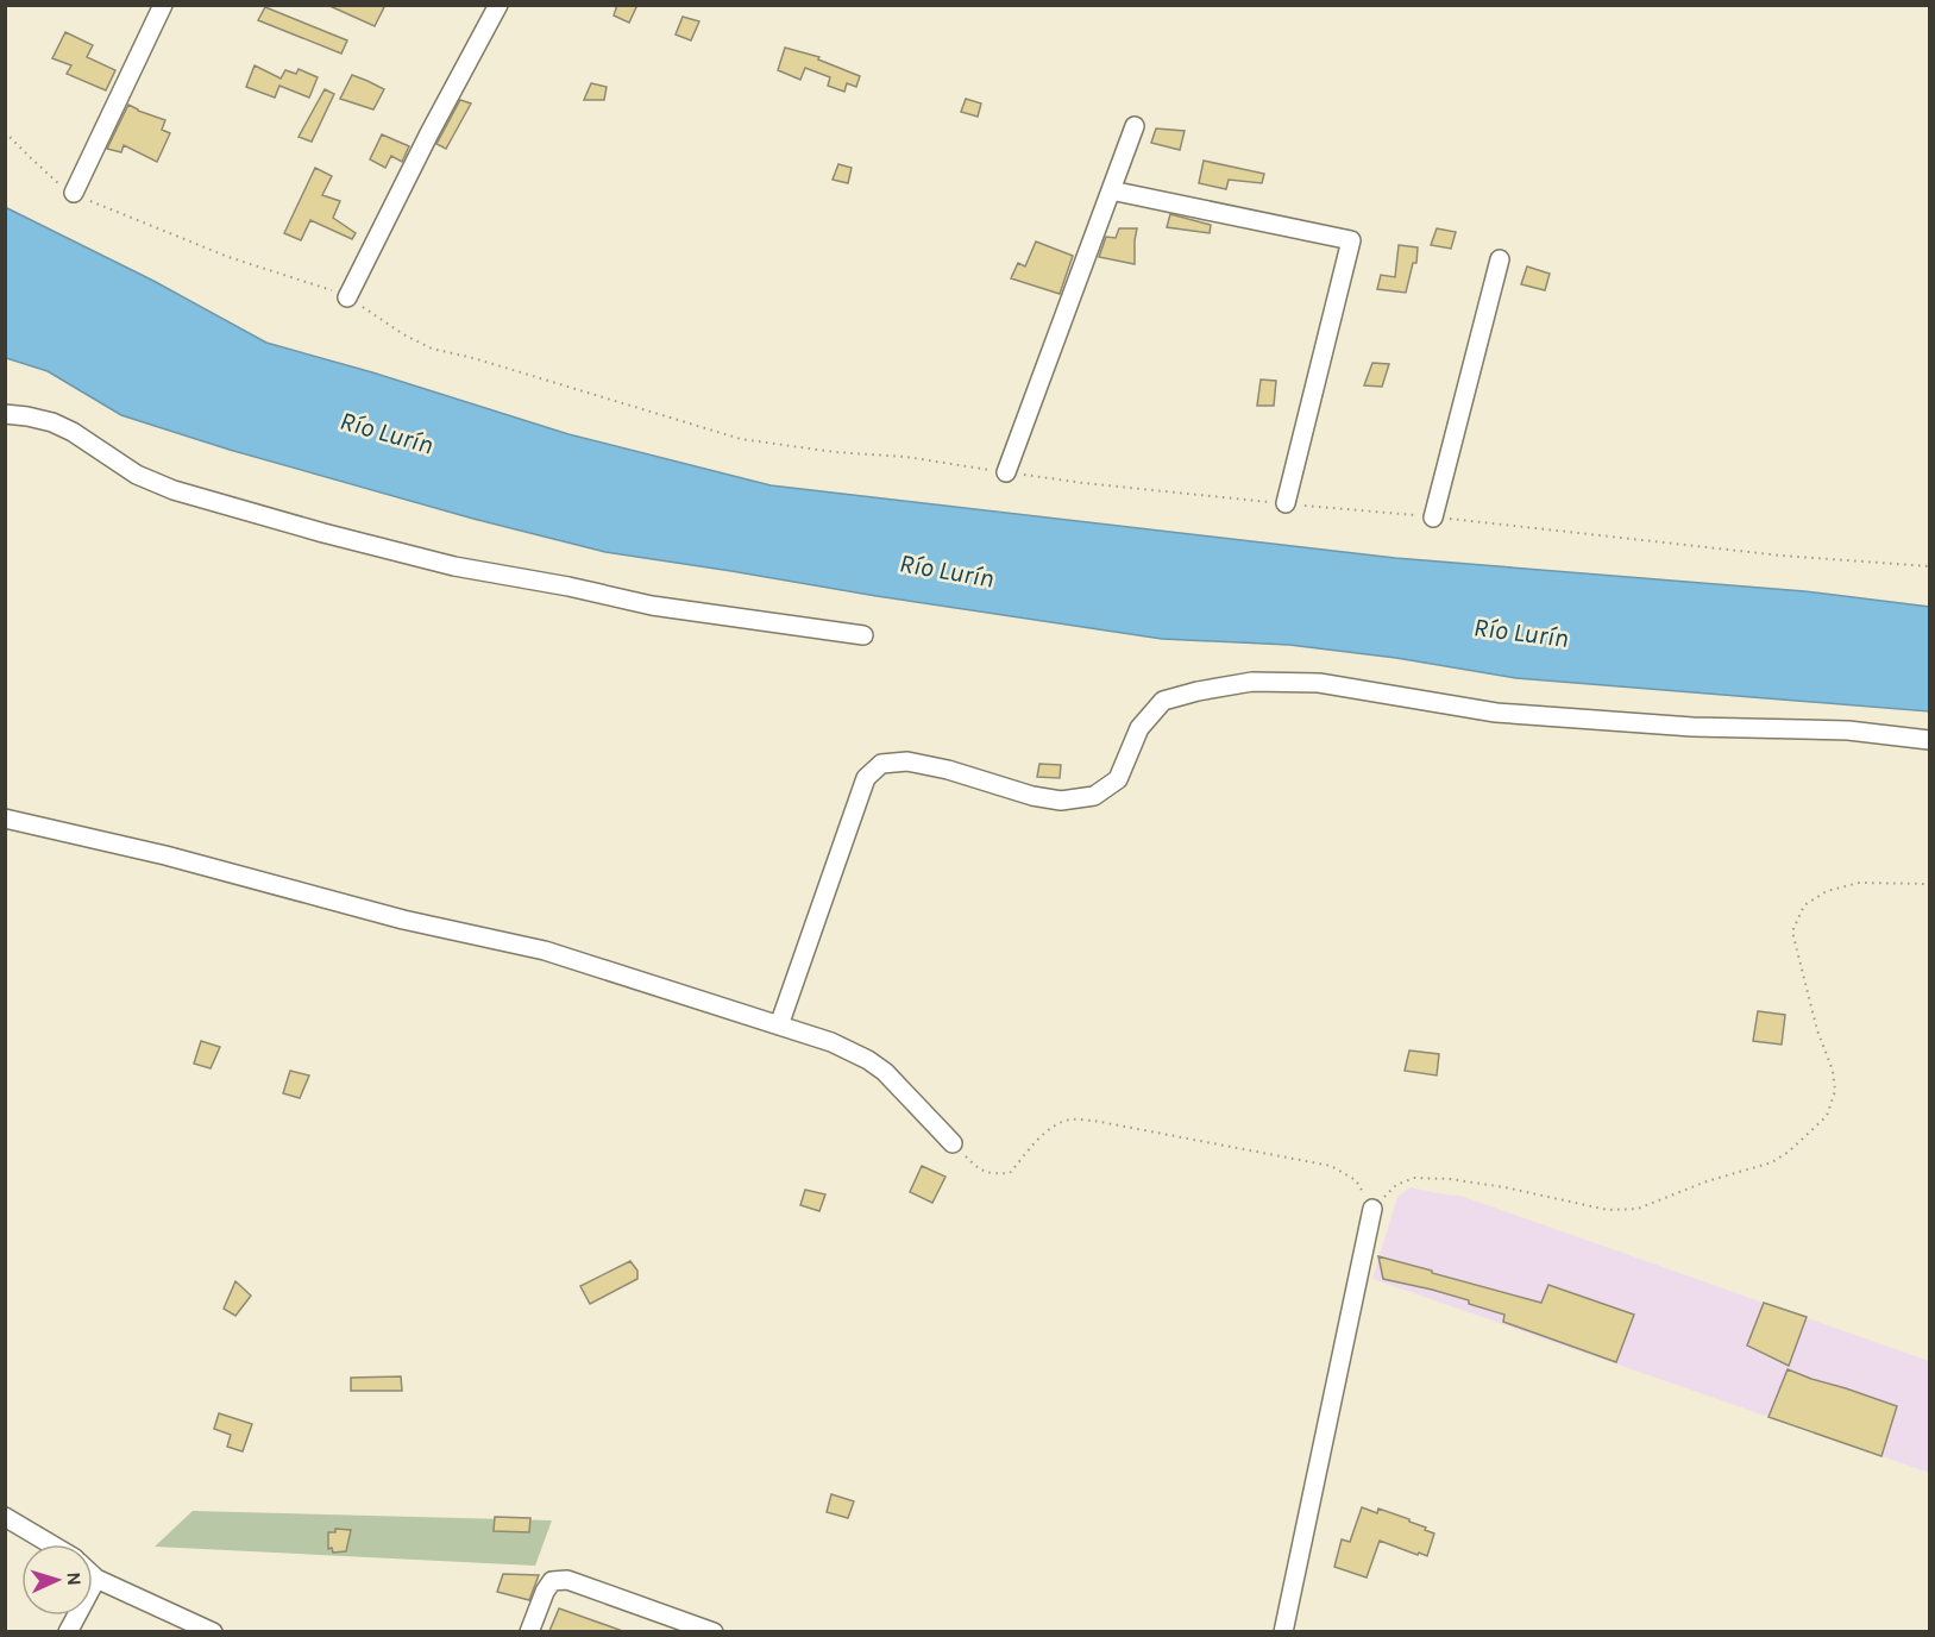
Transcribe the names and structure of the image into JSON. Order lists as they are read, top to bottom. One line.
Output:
{"water":["Río Lurín"],"north":"right"}
